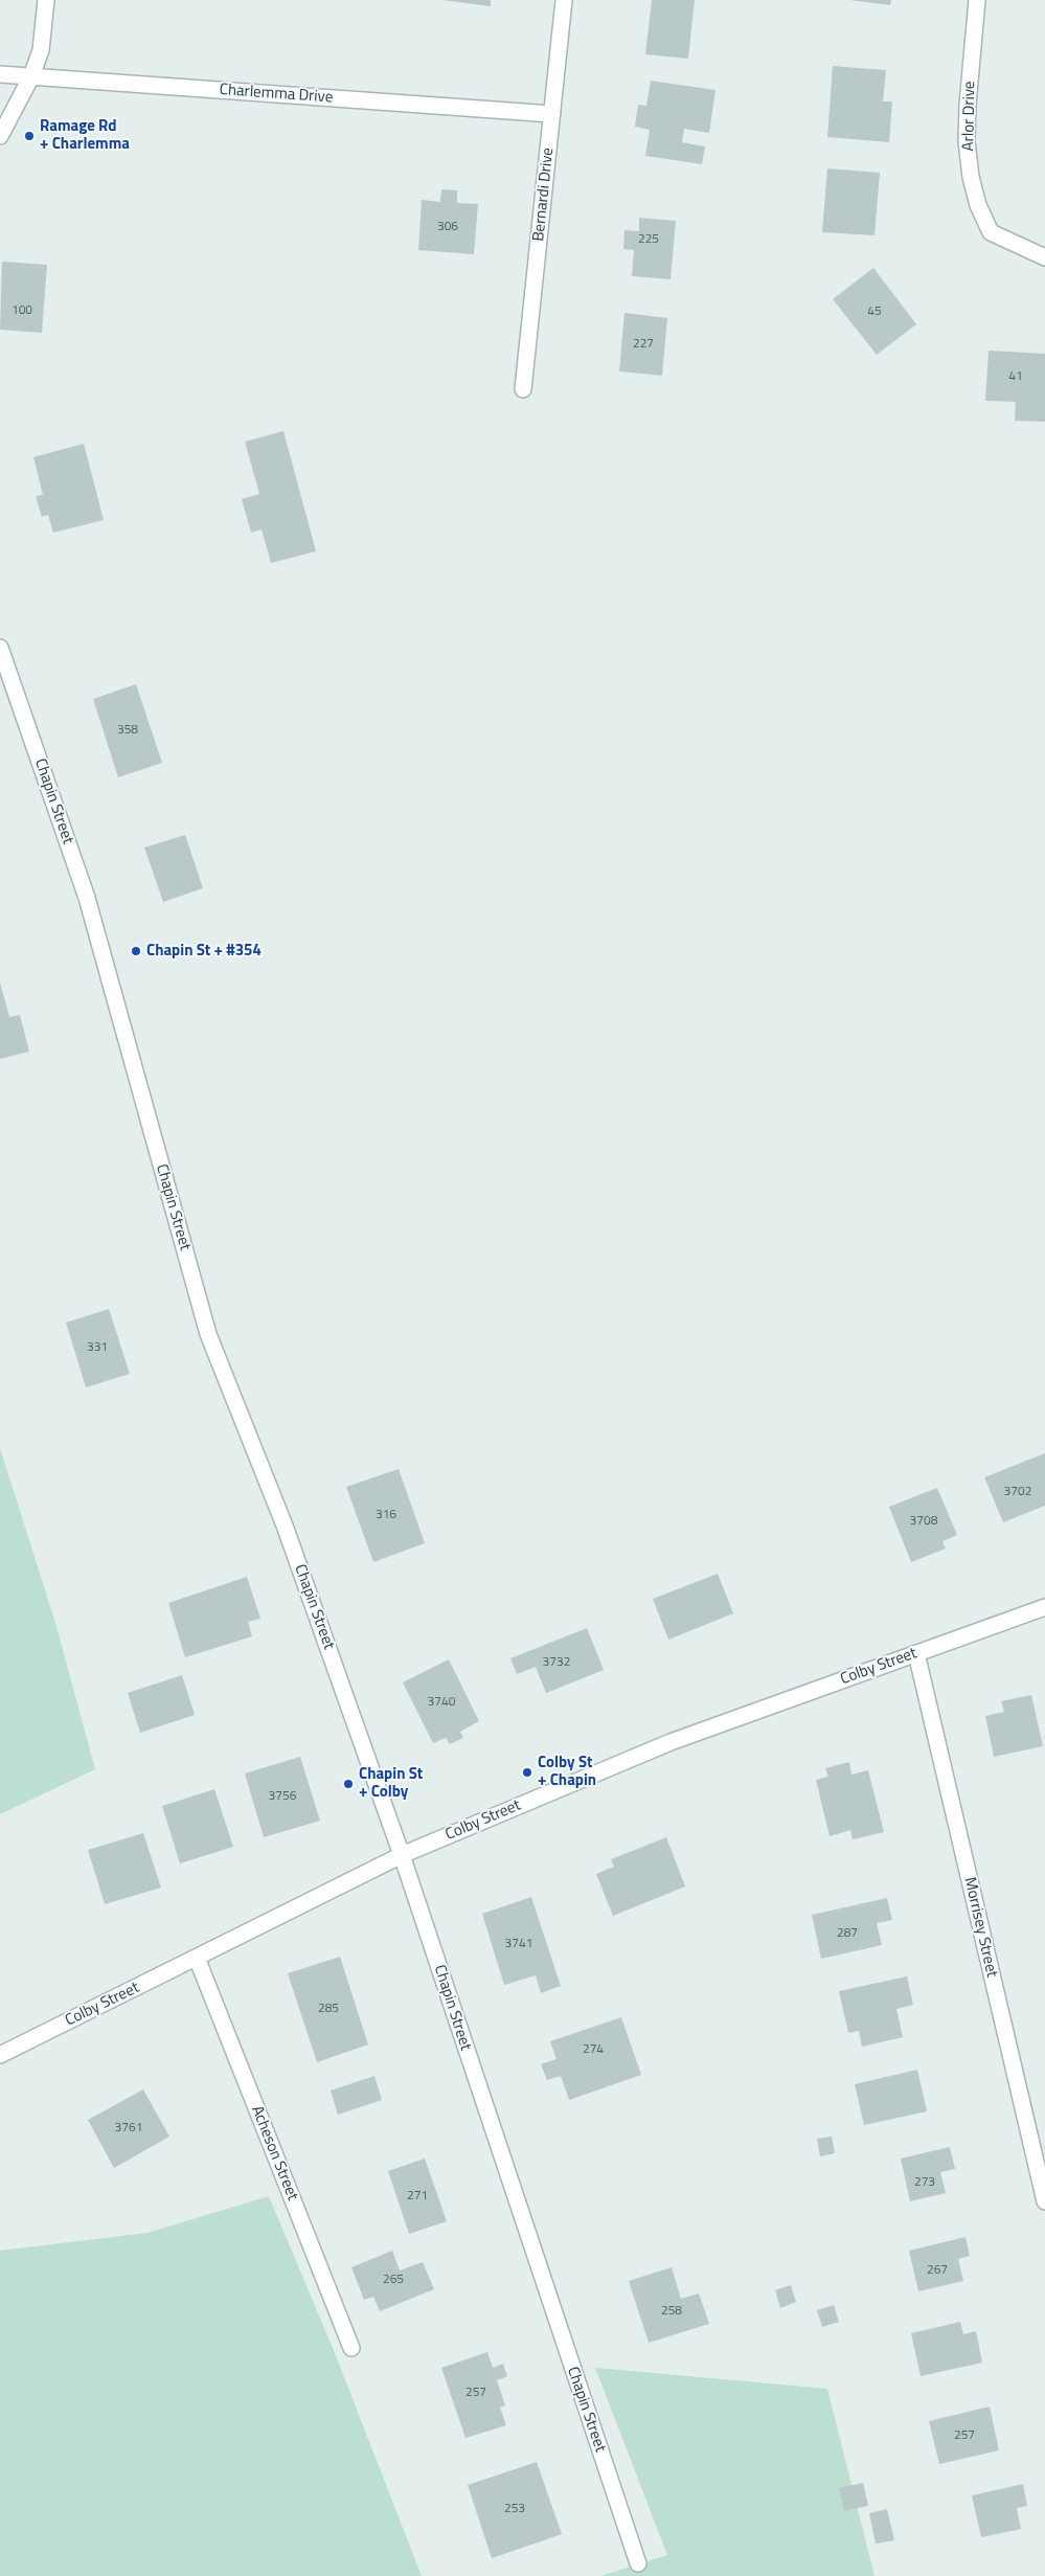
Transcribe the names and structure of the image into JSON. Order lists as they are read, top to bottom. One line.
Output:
{"streets":{"street":["Charlemma Drive","Arlor Drive","Bernardi Drive","Chapin Street","Colby Street","Morrisey Street","Acheson Street"]},"crossings":[["Charlemma Drive","Bernardi Drive"],["Chapin Street","Colby Street"],["Colby Street","Morrisey Street"],["Colby Street","Acheson Street"]],"places":["Ramage Rd + Charlemma","Chapin St + #354","Colby St + Chapin","Chapin St + Colby"],"house_numbers":["306","225","100","45","227","41","358","331","3702","316","3708","3732","3740","3756","287","3741","285","274","3761","273","271","267","265","258","257","257","253"]}
